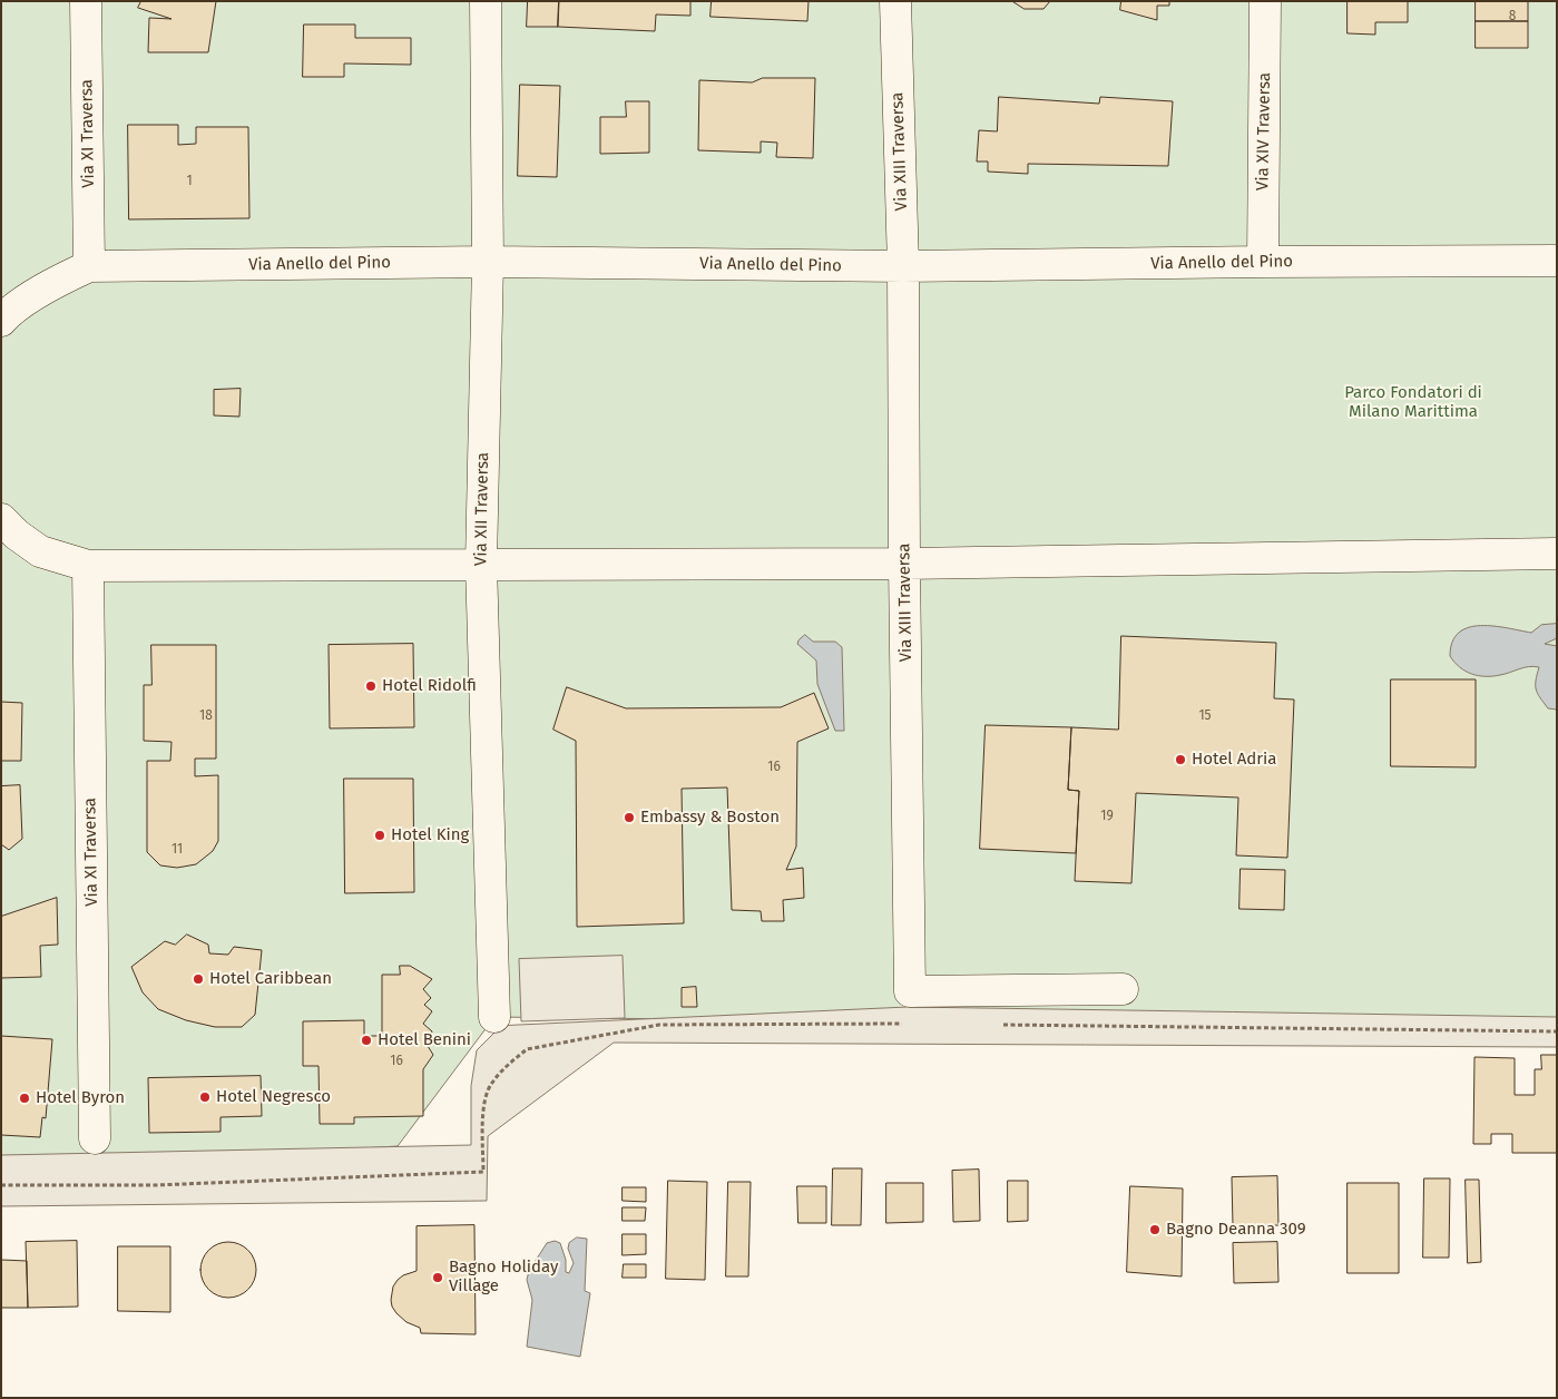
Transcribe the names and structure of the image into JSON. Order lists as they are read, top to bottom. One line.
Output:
{"streets":{"street":["Via XIV Traversa","Via XI Traversa","Via XIII Traversa","Via Anello del Pino","Via XII Traversa"]},"crossings":[["Via XIV Traversa","Via Anello del Pino"],["Via XI Traversa","Via Anello del Pino"],["Via XIII Traversa","Via Anello del Pino"],["Via Anello del Pino","Via XII Traversa"]],"parks":["Parco Fondatori di Milano Marittima"],"places":["Hotel Ridolfi","Hotel Adria","Embassy & Boston","Hotel King","Hotel Caribbean","Hotel Benini","Hotel Negresco","Hotel Byron","Bagno Deanna 309","Bagno Holiday Village"],"house_numbers":["8","1","18","15","16","19","11","16"]}
